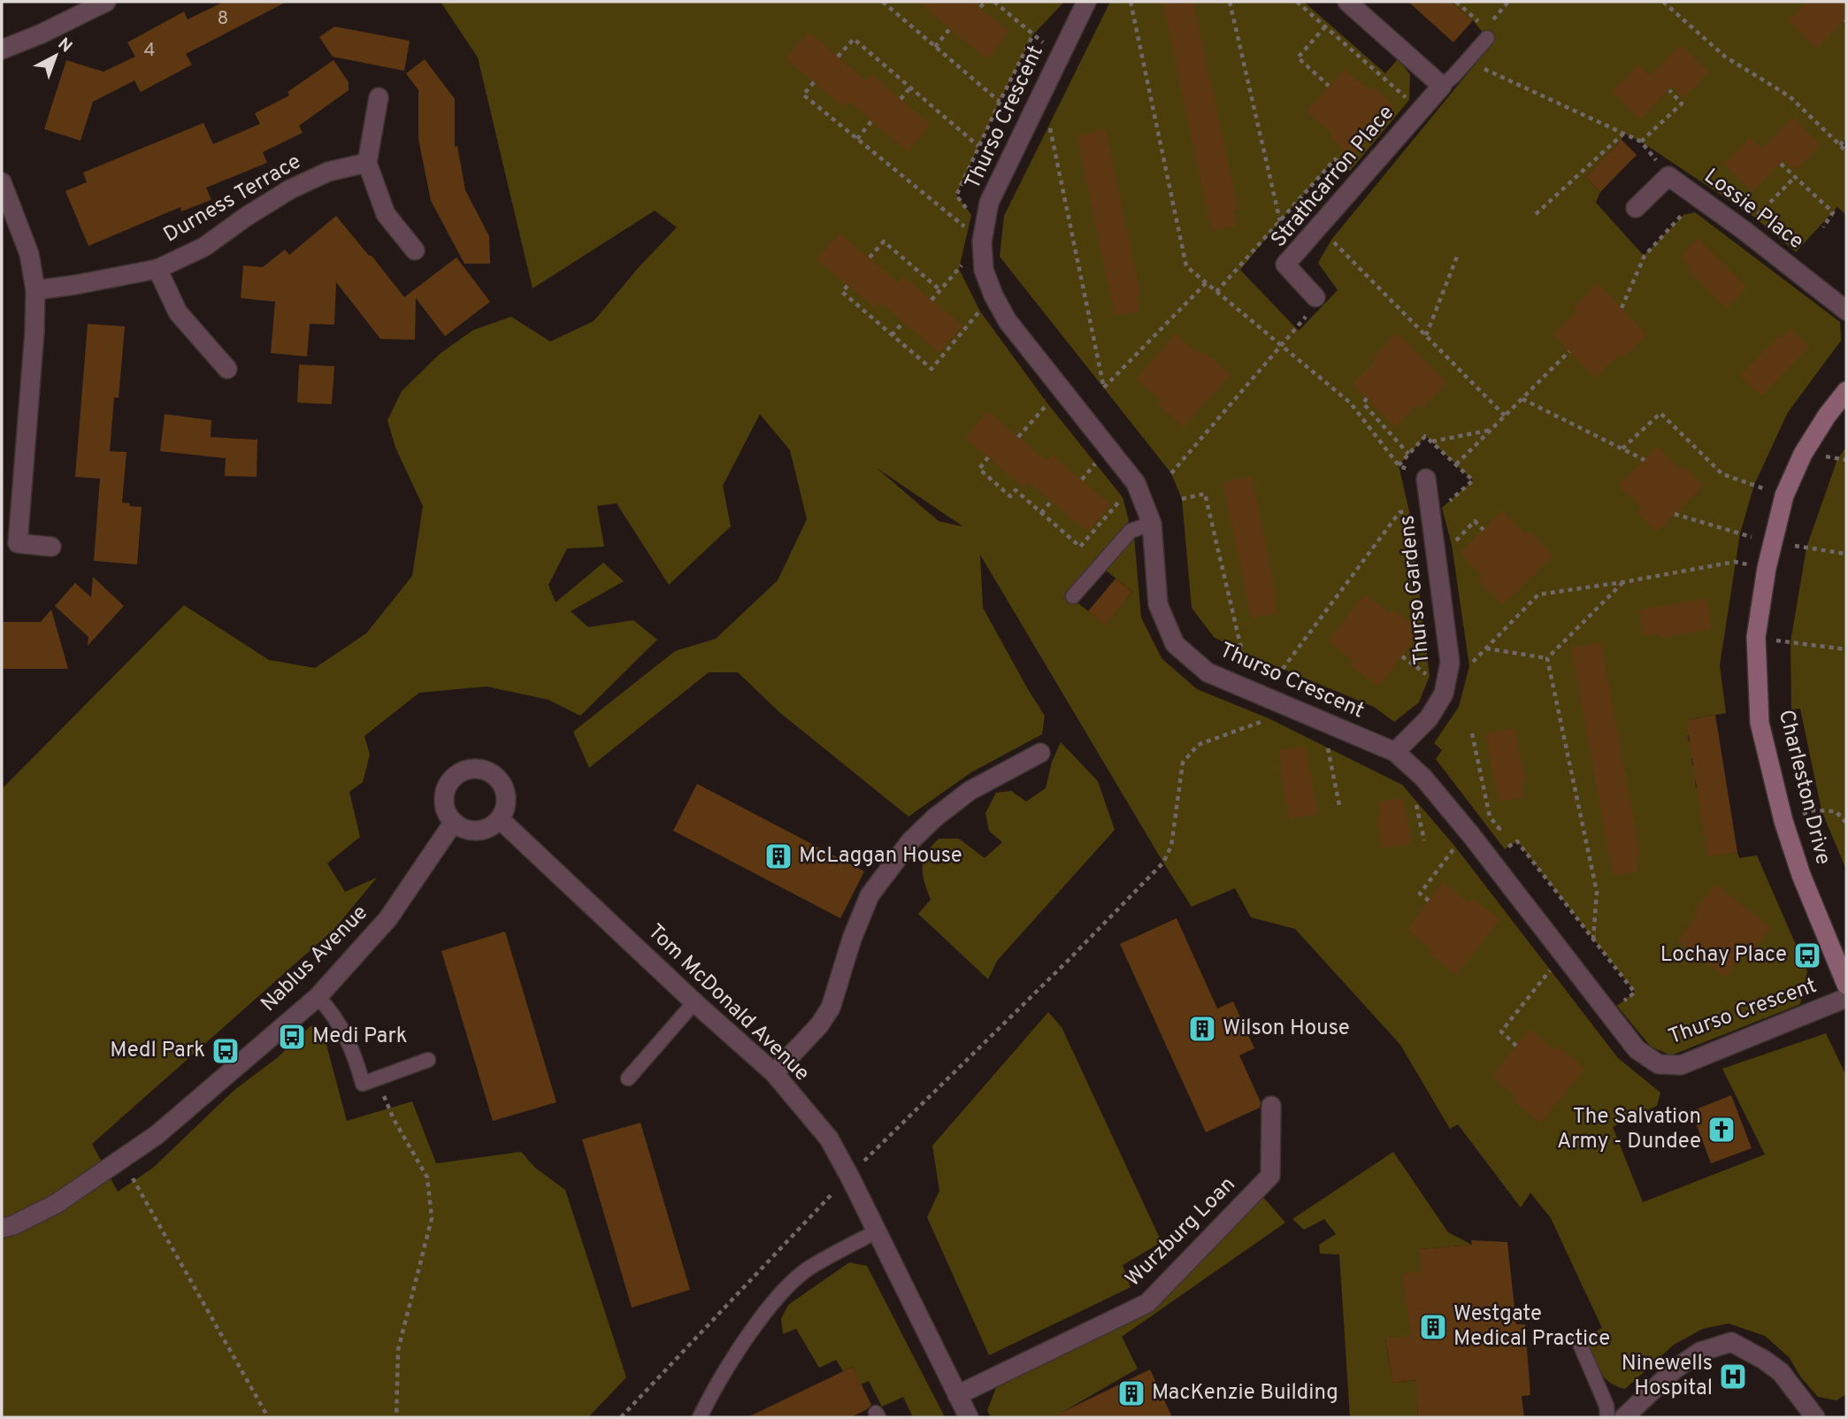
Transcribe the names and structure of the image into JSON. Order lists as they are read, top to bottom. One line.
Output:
{"streets":{"street":["Thurso Crescent","Strathcarron Place","Durness Terrace","Lossie Place","Thurso Gardens","Charleston Drive","Nablus Avenue","Tom McDonald Avenue","Wurzburg Loan"]},"crossings":[["Thurso Crescent","Thurso Gardens"],["Nablus Avenue","Tom McDonald Avenue"],["Tom McDonald Avenue","Wurzburg Loan"]],"places":{"building":["McLaggan House","Wilson House","Westgate Medical Practice","MacKenzie Building"],"bus stop":["Lochay Place","Medi Park","Medl Park"],"church":["The Salvation Army - Dundee"],"hospital":["Ninewells Hospital"]},"house_numbers":["8","4"],"north":"top right"}
